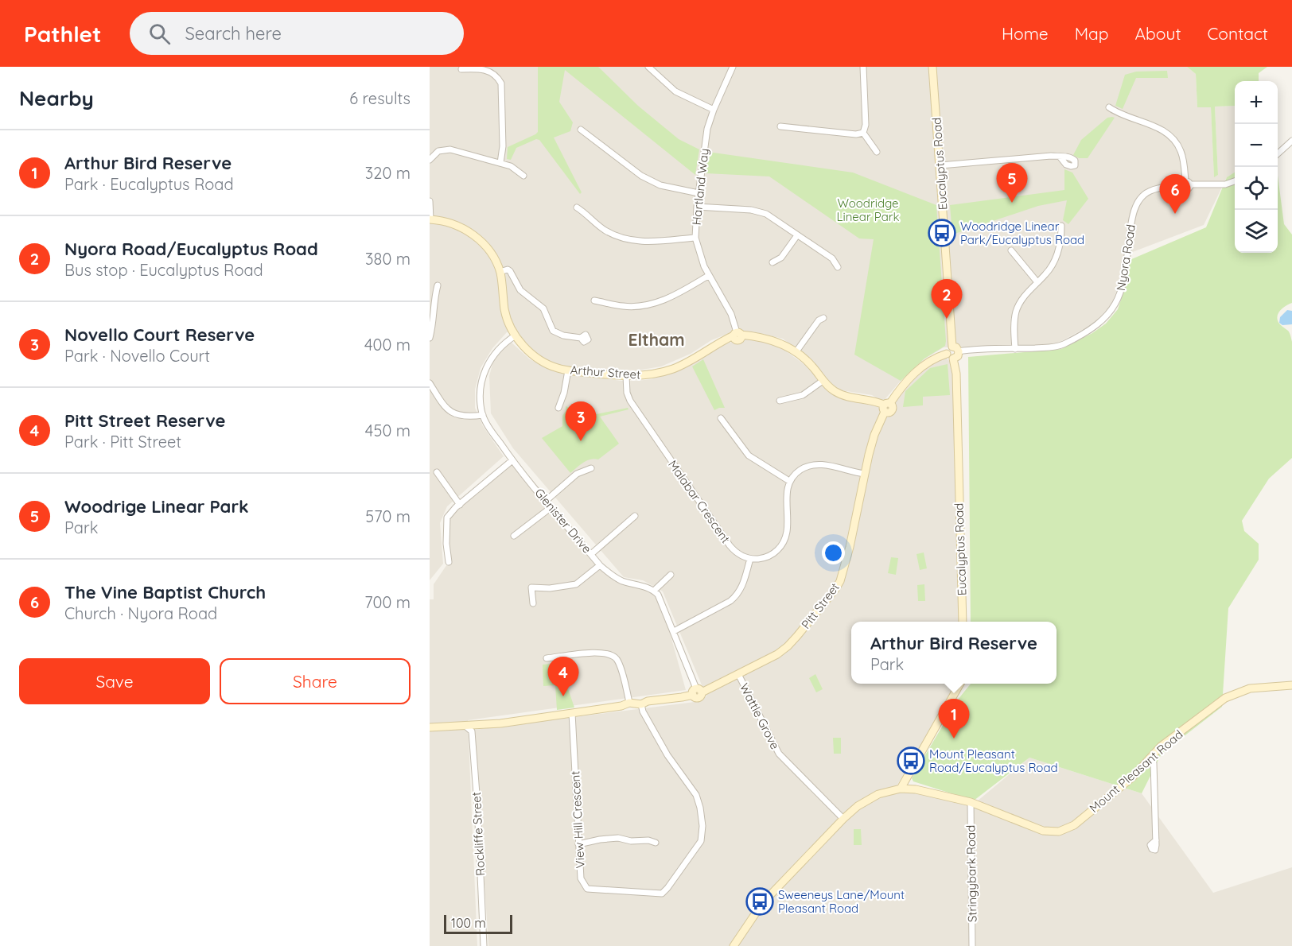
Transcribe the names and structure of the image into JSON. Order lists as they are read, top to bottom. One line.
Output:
{"streets":{"street":["Eucalyptus Road","Hartland Way","Nyora Road","Arthur Street","Malabar Crescent","Glenister Drive","Pitt Street","Wattle Grove","Mount Pleasant Road","View Hill Crescent","Rockliffe Street","Stringybark Road"]},"crossings":[["Eucalyptus Road","Nyora Road"],["Eucalyptus Road","Pitt Street"],["Hartland Way","Arthur Street"],["Nyora Road","Pitt Street"],["Arthur Street","Malabar Crescent"],["Arthur Street","Glenister Drive"],["Arthur Street","Pitt Street"],["Pitt Street","Wattle Grove"],["Pitt Street","View Hill Crescent"],["Pitt Street","Rockliffe Street"],["Wattle Grove","Mount Pleasant Road"],["Mount Pleasant Road","Stringybark Road"]],"districts":["Eltham"],"parks":["Woodridge Linear Park"],"places":{"bus stop":["Woodridge Linear Park/Eucalyptus Road","Mount Pleasant Road/Eucalyptus Road","Sweeneys Lane/Mount Pleasant Road"]},"scale_bar":"100 m","page":{"header":"Pathlet","search":"Search here","nav":["Home","Map","About","Contact"],"heading":["Nearby","6 results"],"map_buttons":["+","−"],"list":[{"mark":"1","name":"Arthur Bird Reserve","note":"Park · Eucalyptus Road","value":"320 m"},{"mark":"2","name":"Nyora Road/Eucalyptus Road","note":"Bus stop · Eucalyptus Road","value":"380 m"},{"mark":"3","name":"Novello Court Reserve","note":"Park · Novello Court","value":"400 m"},{"mark":"4","name":"Pitt Street Reserve","note":"Park · Pitt Street","value":"450 m"},{"mark":"5","name":"Woodrige Linear Park","note":"Park","value":"570 m"},{"mark":"6","name":"The Vine Baptist Church","note":"Church · Nyora Road","value":"700 m"}],"pins":["5","6","2","3","4","1"],"popup":["Arthur Bird Reserve","Park"],"buttons":["Save","Share"],"scale":"100 m"}}
